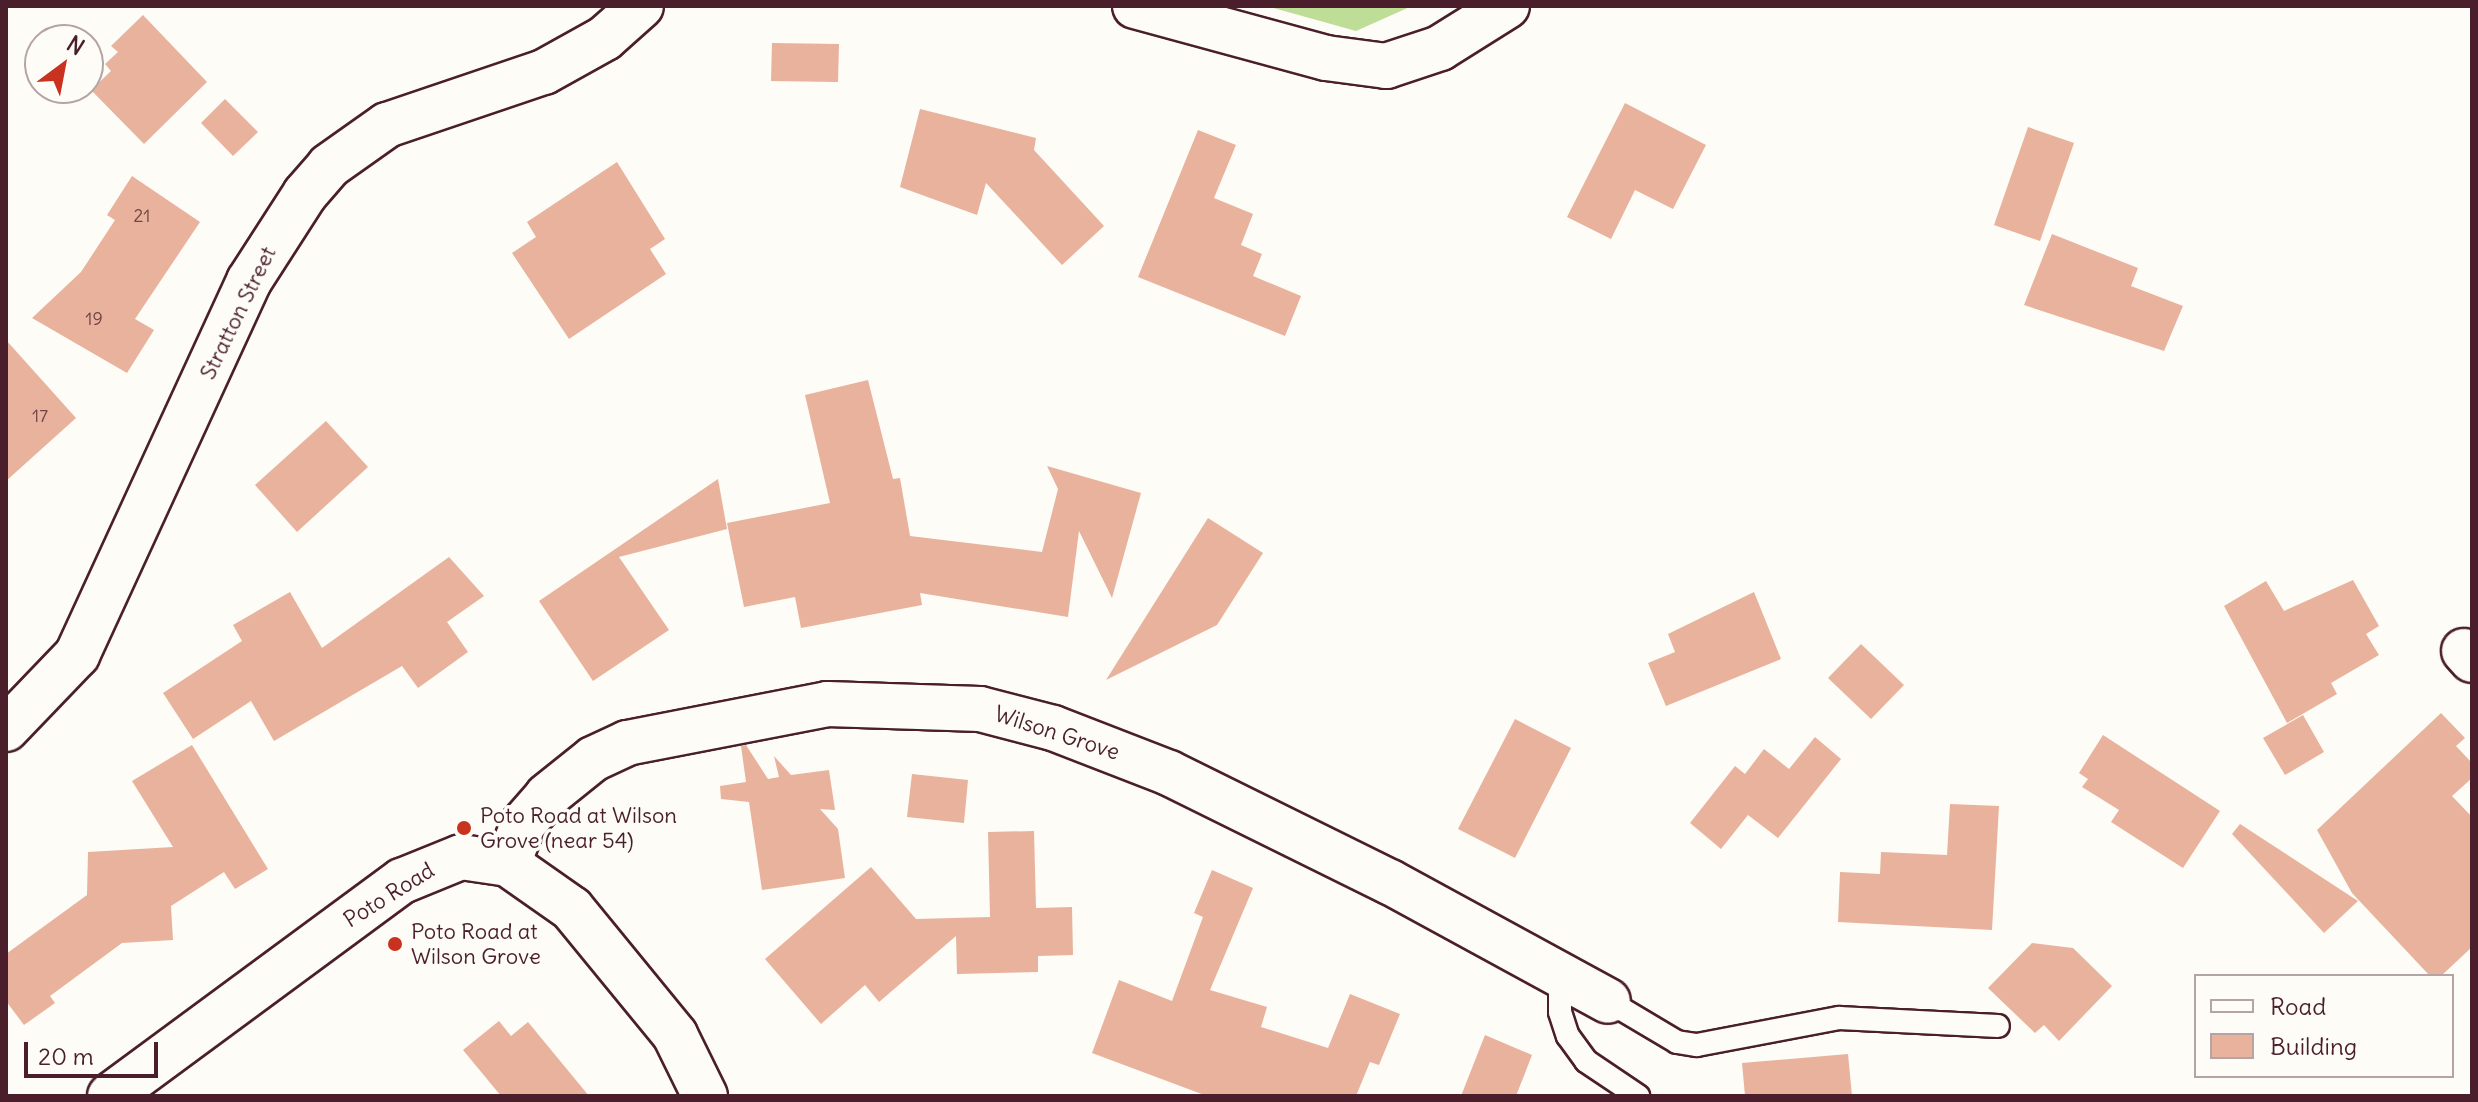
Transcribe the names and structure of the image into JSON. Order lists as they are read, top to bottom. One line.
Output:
{"streets":{"street":["Stratton Street","Wilson Grove","Poto Road"]},"crossings":[["Wilson Grove","Poto Road"]],"places":["Poto Road at Wilson Grove (near 54)","Poto Road at Wilson Grove"],"house_numbers":["21","19","17"],"legend":["Road","Building"],"scale_bar":"20 m","north":"top right"}
